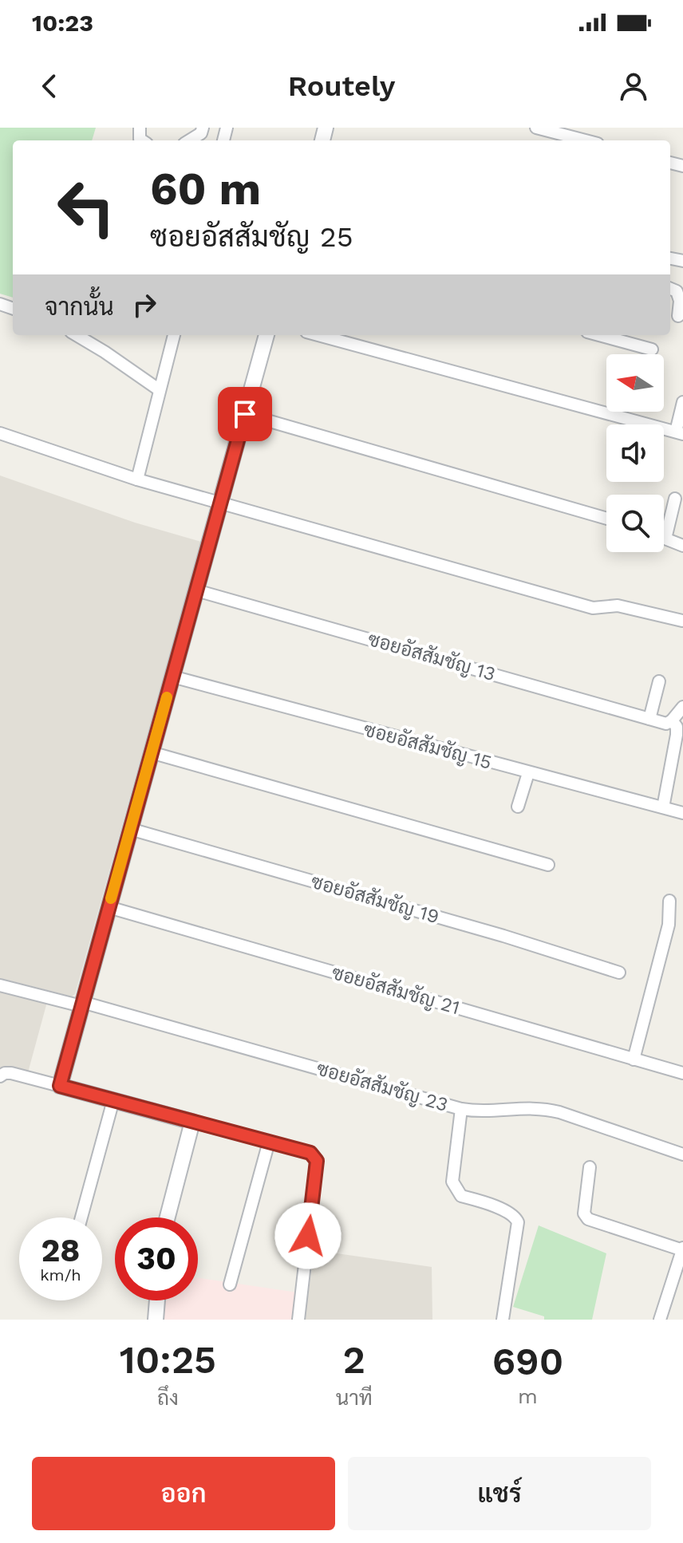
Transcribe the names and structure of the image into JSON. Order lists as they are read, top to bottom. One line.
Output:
{"streets":{"street":["ซอยอัสสัมชัญ 13","ซอยอัสสัมชัญ 15","ซอยอัสสัมชัญ 19","ซอยอัสสัมชัญ 21","ซอยอัสสัมชัญ 23"]},"north":"left","page":{"status":"10:23","header":"Routely","turn":["60 m","ซอยอัสสัมชัญ 25"],"then":"จากนั้น","speed":"28 km/h","limit":"30","eta":["10:25","ถึง","2","นาที","690","m"],"buttons":["ออก","แชร์"]}}
